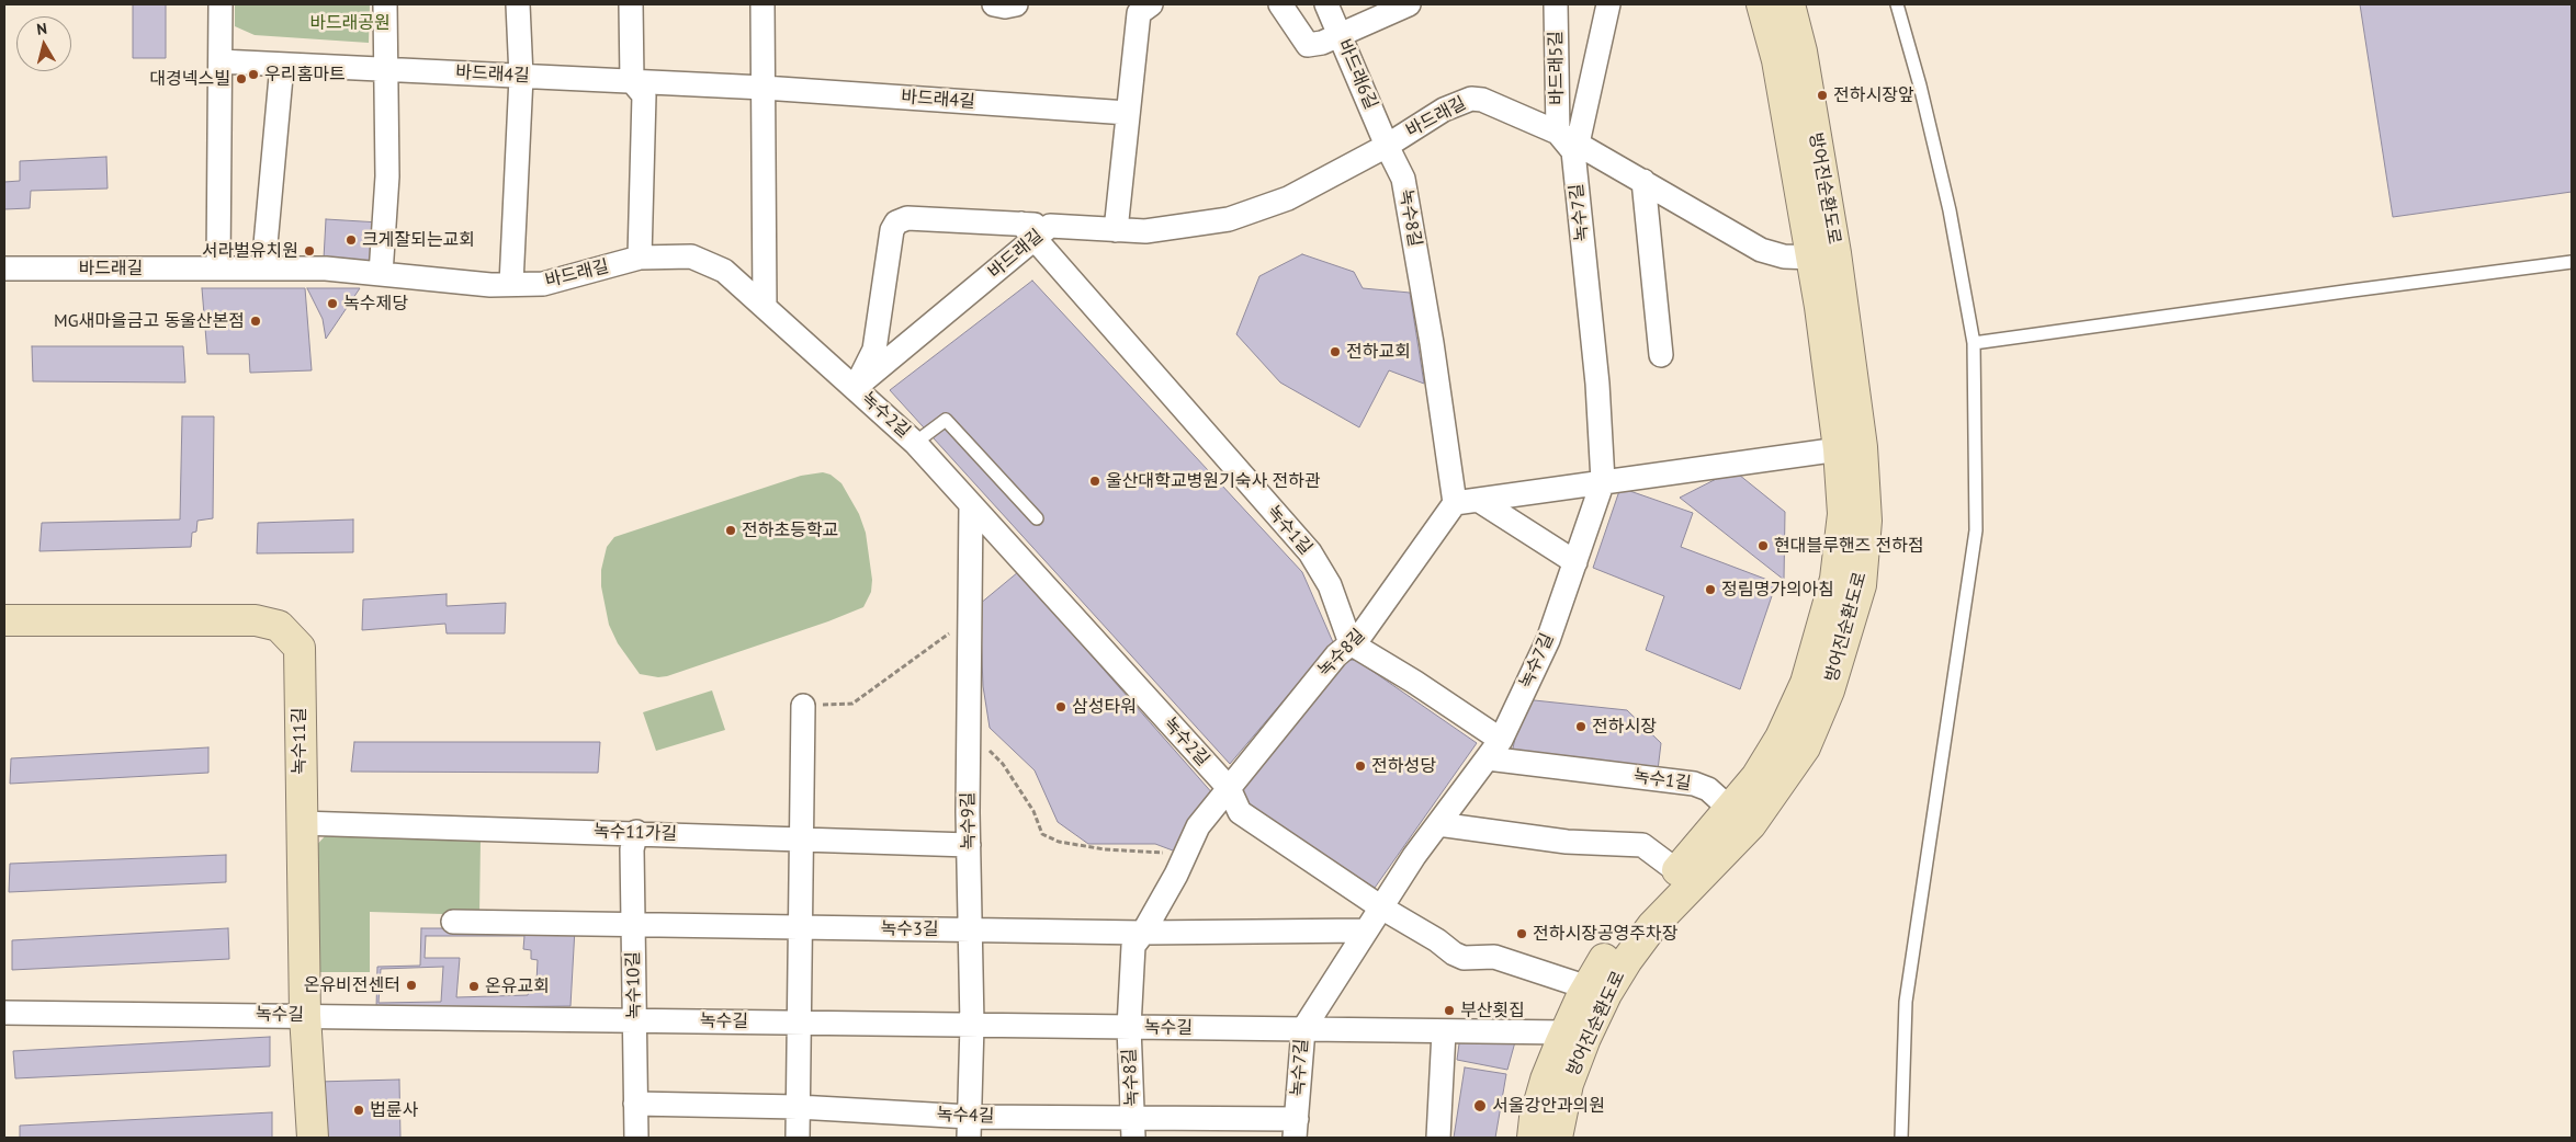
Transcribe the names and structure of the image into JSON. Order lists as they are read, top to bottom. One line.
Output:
{"streets":{"main road":["방어진순환도로","녹수11길"],"street":["바드래5길","바드래4길","바드래6길","바드래길","녹수7길","녹수8길","녹수2길","녹수1길","녹수9길","녹수11가길","녹수3길","녹수10길","녹수길","녹수4길"]},"crossings":[["바드래5길","바드래길"],["바드래5길","녹수7길"],["바드래6길","바드래길"],["바드래6길","녹수8길"],["바드래길","방어진순환도로"],["바드래길","녹수7길"],["바드래길","녹수8길"],["바드래길","녹수2길"],["바드래길","녹수1길"],["방어진순환도로","녹수2길"],["방어진순환도로","녹수1길"],["방어진순환도로","녹수길"],["녹수7길","녹수2길"],["녹수7길","녹수1길"],["녹수7길","녹수3길"],["녹수7길","녹수길"],["녹수7길","녹수4길"],["녹수8길","녹수2길"],["녹수8길","녹수1길"],["녹수8길","녹수3길"],["녹수8길","녹수길"],["녹수8길","녹수4길"],["녹수2길","녹수9길"],["녹수11길","녹수11가길"],["녹수11길","녹수길"],["녹수9길","녹수11가길"],["녹수9길","녹수3길"],["녹수9길","녹수길"],["녹수9길","녹수4길"],["녹수11가길","녹수10길"],["녹수3길","녹수10길"],["녹수10길","녹수길"],["녹수10길","녹수4길"]],"parks":["바드래공원"],"places":["우리홈마트","대경넥스빌","전하시장앞","크게잘되는교회","서라벌유치원","녹수제당","MG새마을금고 동울산본점","전하교회","울산대학교병원기숙사 전하관","전하초등학교","현대블루핸즈 전하점","정림명가의아침","삼성타워","전하시장","전하성당","전하시장공영주차장","온유비전센터","온유교회","부산횟집","서울강안과의원","법륜사"],"north":"top"}
